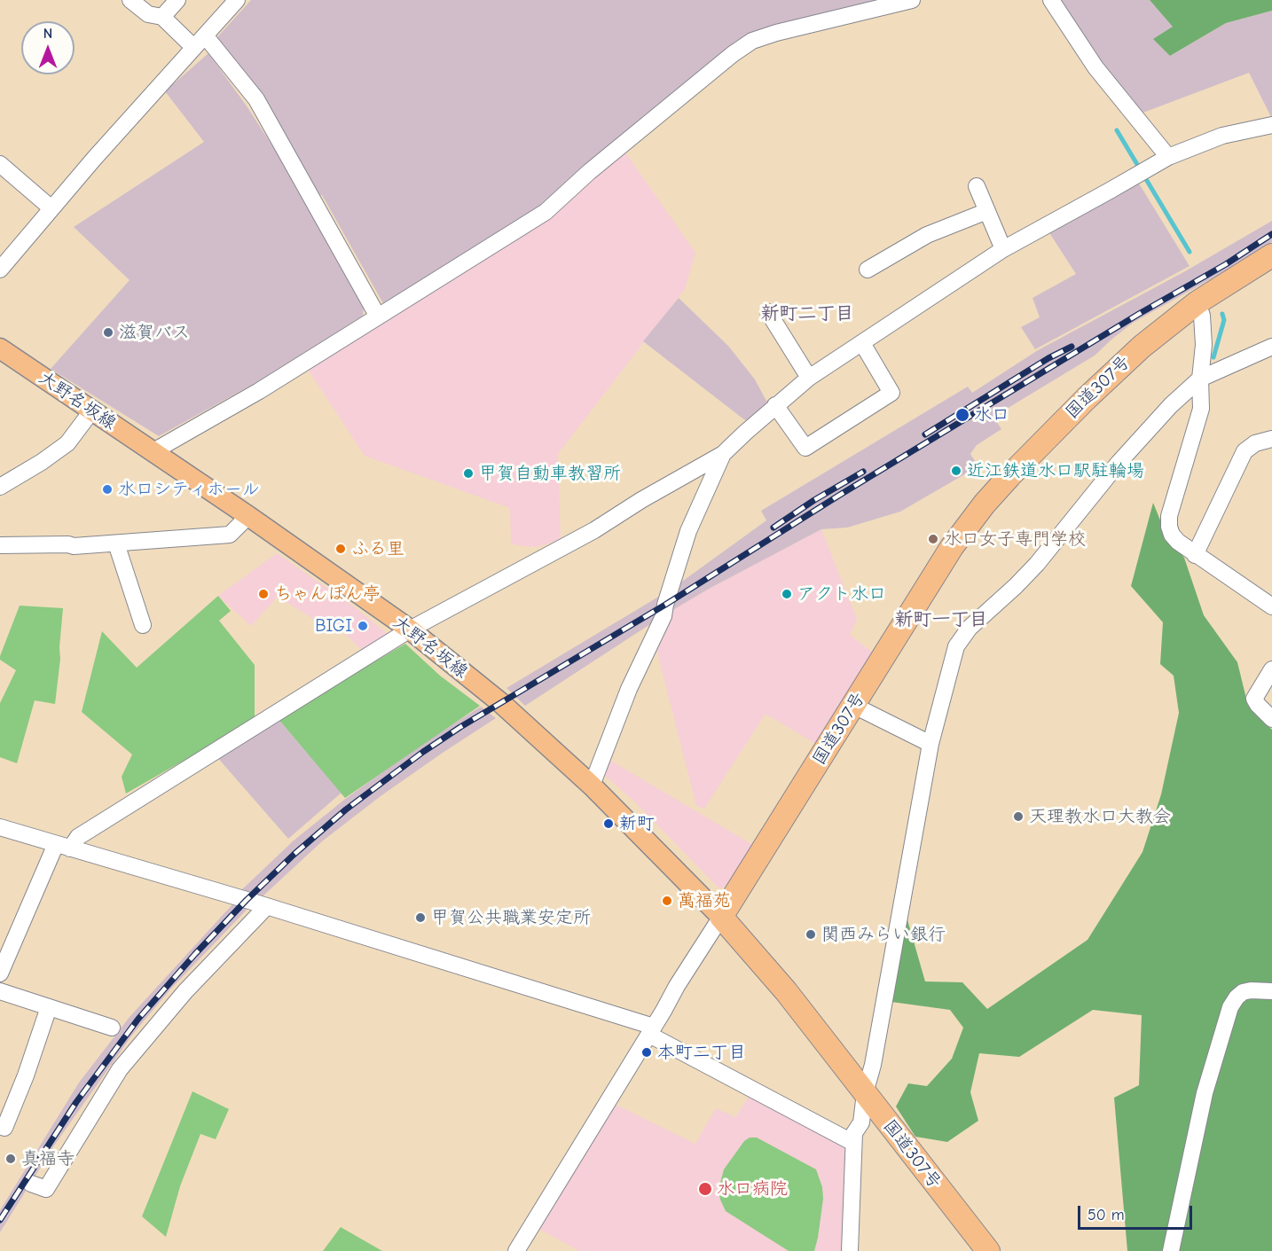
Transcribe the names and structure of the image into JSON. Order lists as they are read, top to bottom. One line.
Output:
{"streets":{"highway":["国道307号"],"main road":["大野名坂線"]},"crossings":[["国道307号","大野名坂線"]],"districts":["新町二丁目","新町一丁目"],"places":["滋賀バス","水口","近江鉄道水口駅駐輪場","甲賀自動車教習所","水口シティホール","水口女子専門学校","ふる里","ちゃんぽん亭","アクト水口","BIGI","天理教水口大教会","新町","萬福苑","甲賀公共職業安定所","関西みらい銀行","本町二丁目","真福寺","水口病院"],"scale_bar":"50 m","north":"top"}
